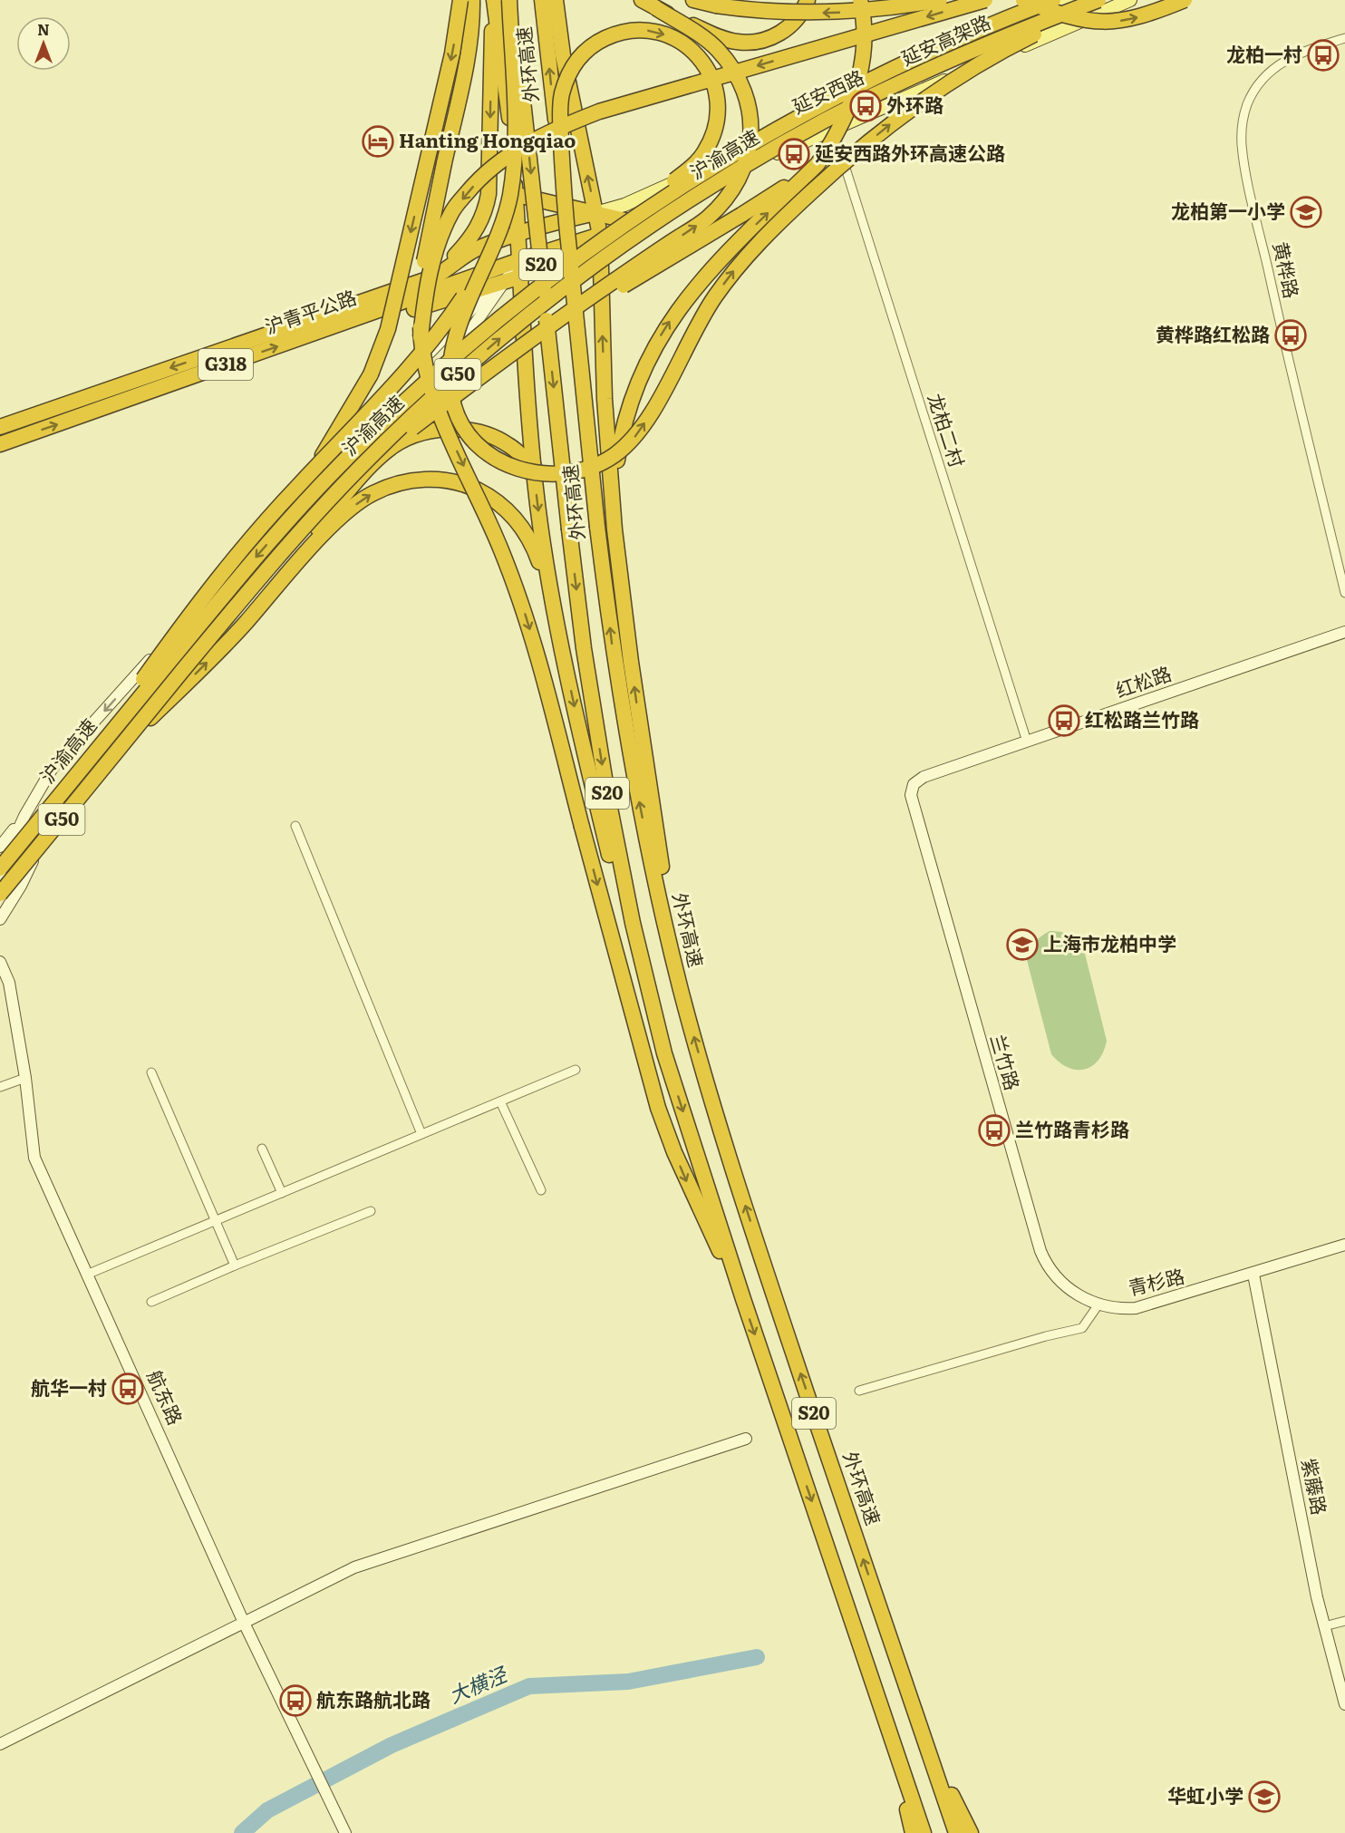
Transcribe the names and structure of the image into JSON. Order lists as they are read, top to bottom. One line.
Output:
{"streets":{"highway":["延安高架路","外环高速","沪渝高速","S20","沪青平公路","G318","G50"],"main road":["延安西路"],"street":["黄桦路","龙柏二村","红松路","兰竹路","青杉路","航东路","紫藤路"]},"crossings":[["延安高架路","沪渝高速"],["延安西路","沪青平公路"],["延安西路","龙柏二村"],["龙柏二村","红松路"],["红松路","兰竹路"],["兰竹路","青杉路"],["青杉路","紫藤路"]],"water":["大横泾"],"places":{"bus stop":["龙柏一村","外环路","延安西路外环高速公路","黄桦路红松路","红松路兰竹路","兰竹路青杉路","航华一村","航东路航北路"],"hotel":["Hanting Hongqiao"],"school or university":["龙柏第一小学","上海市龙柏中学","华虹小学"]},"north":"top"}
